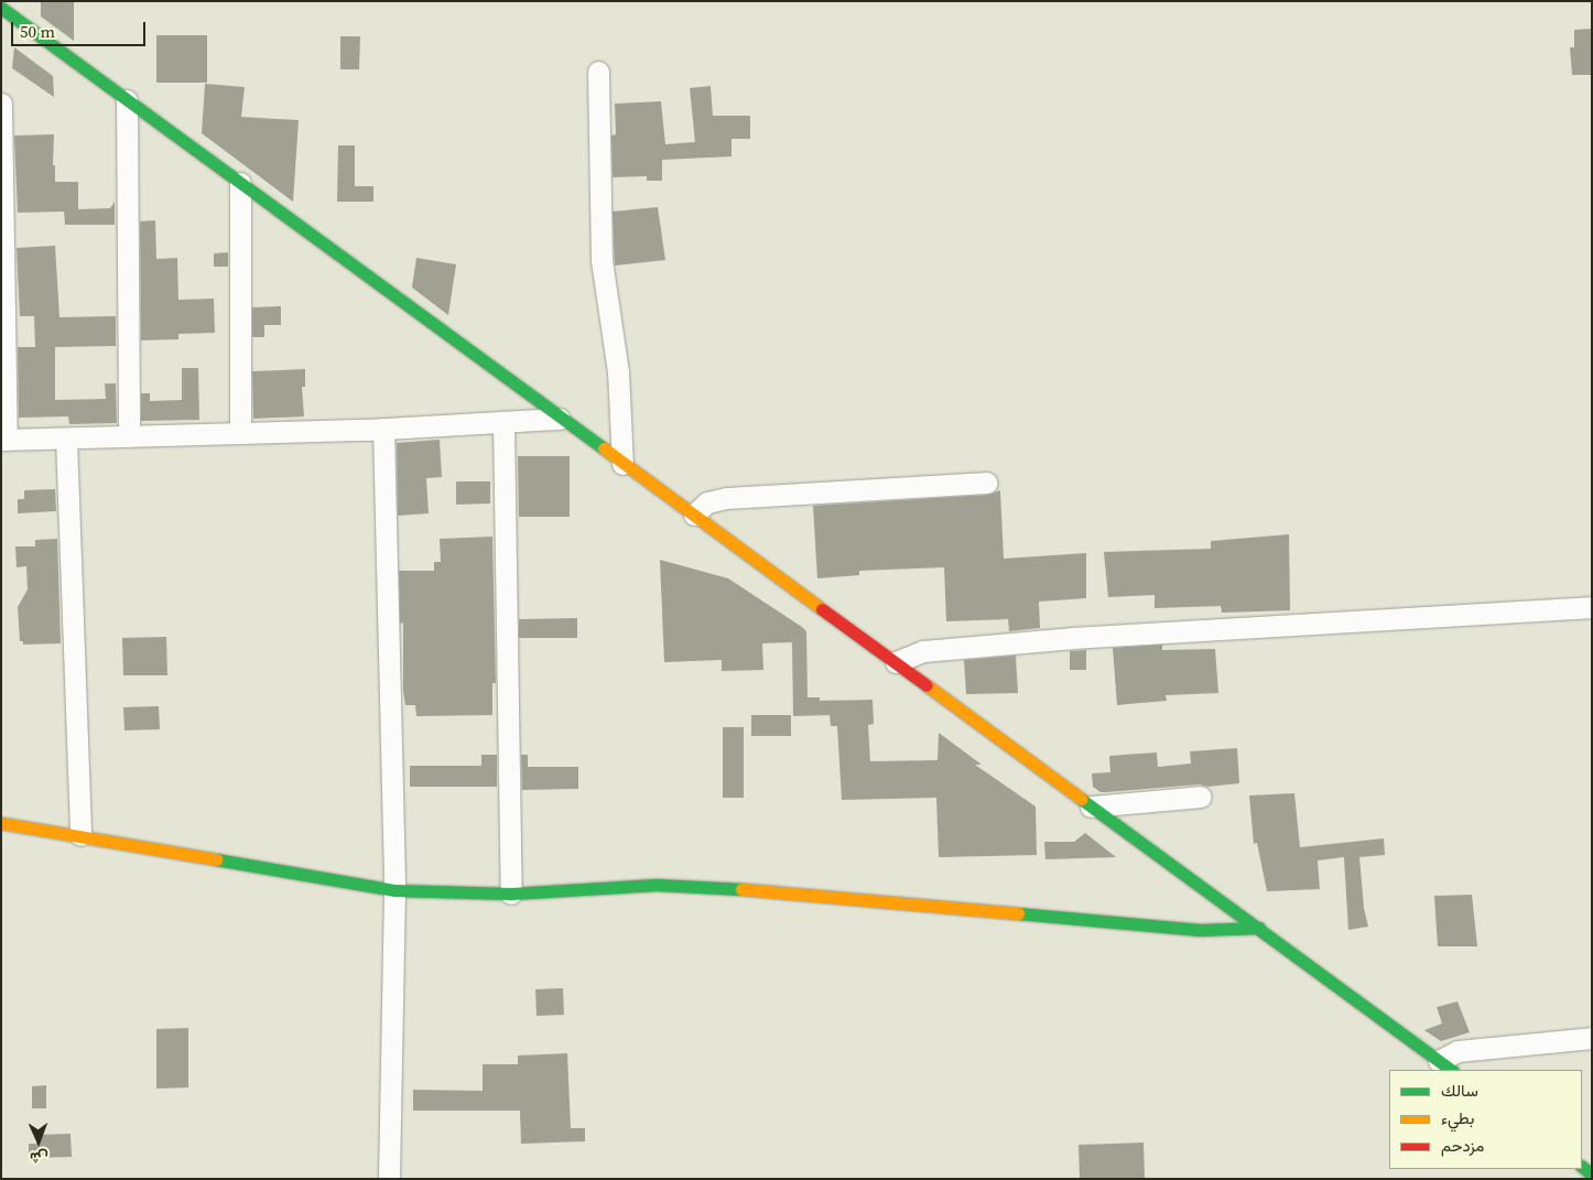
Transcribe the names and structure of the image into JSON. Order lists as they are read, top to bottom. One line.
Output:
{"legend":["سالك","بطيء","مزدحم"],"scale_bar":"50 m","north":"bottom"}
